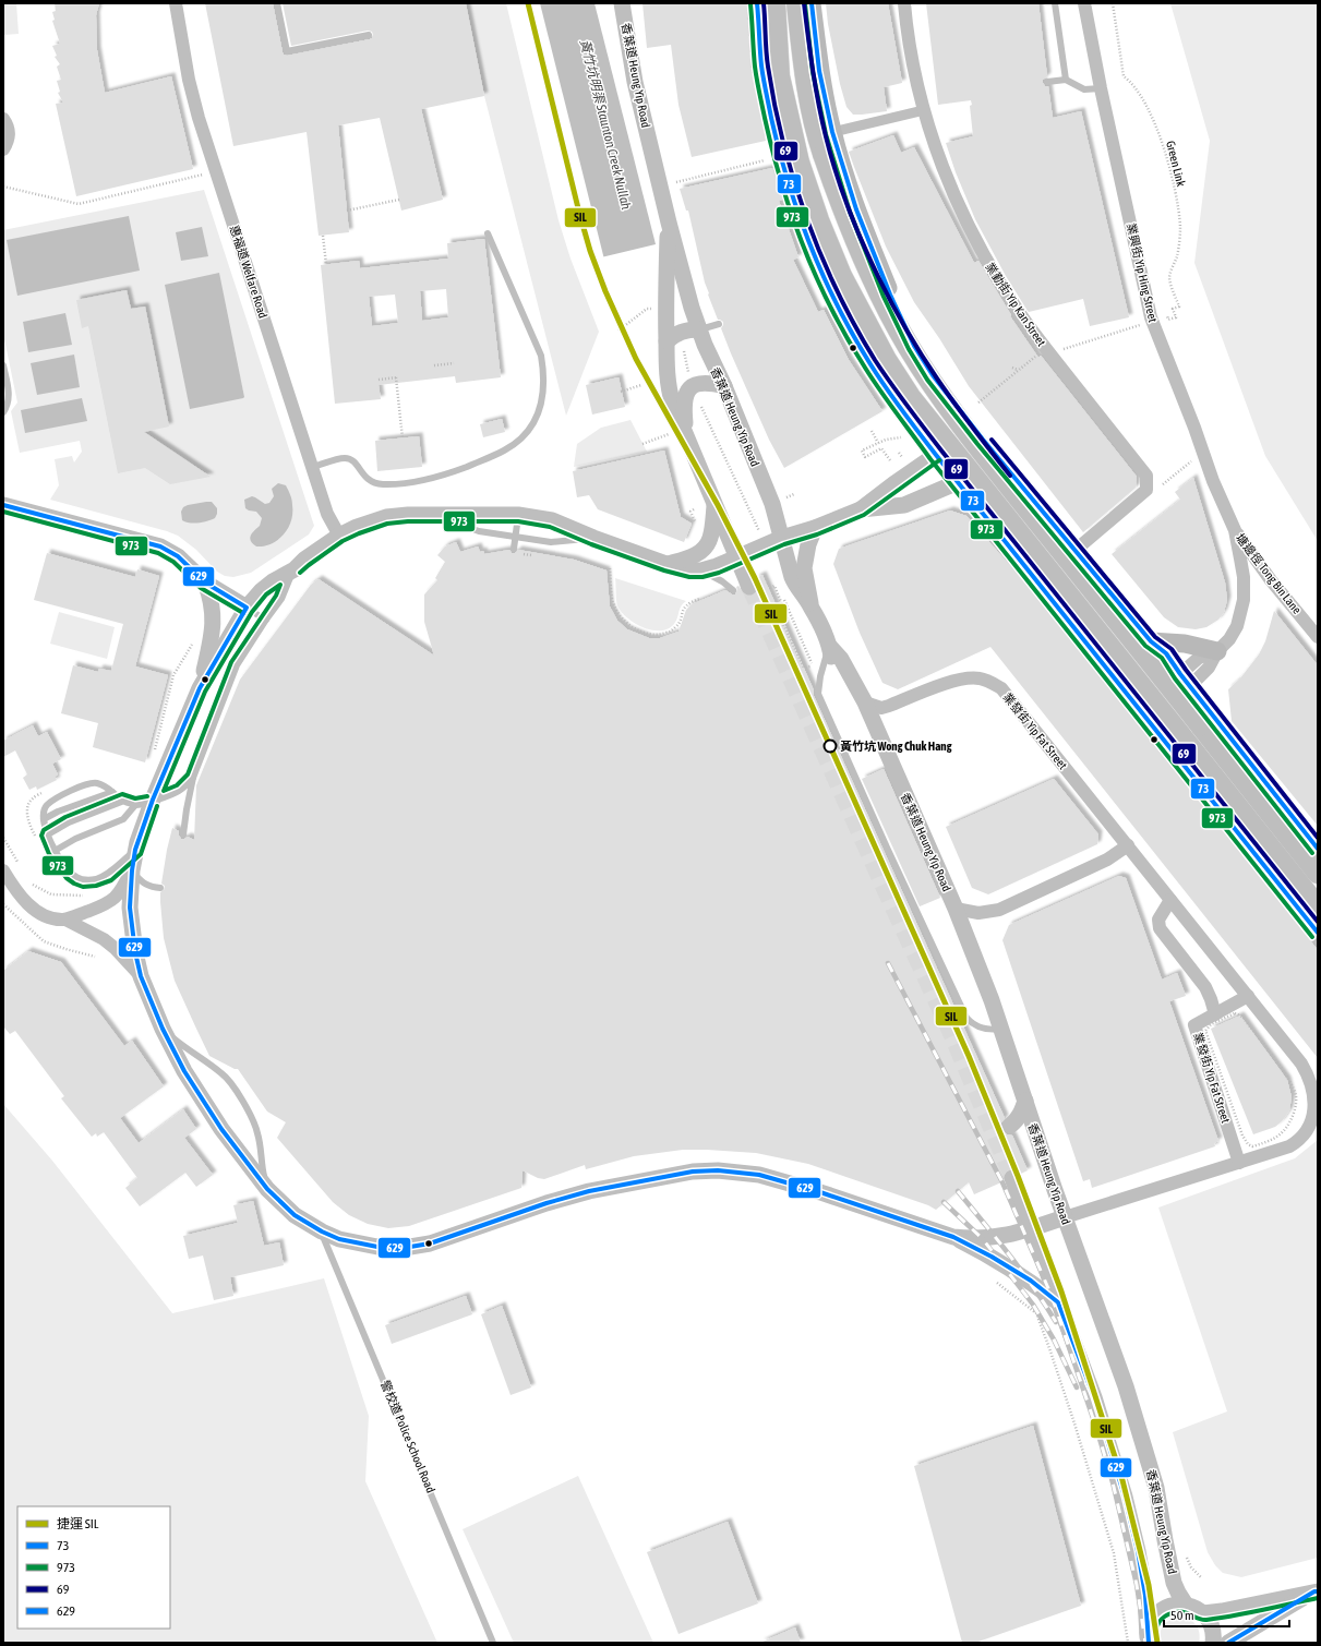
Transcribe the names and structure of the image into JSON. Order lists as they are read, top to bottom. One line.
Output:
{"streets":{"street":["香葉道 Heung Yip Road","惠福道 Welfare Road","業興街 Yip Hing Street","業勤街 Yip Kan Street","塘邊徑 Tong Bin Lane","業發街 Yip Fat Street"],"lane":["警校道 Police School Road"],"path":["Green Link"]},"crossings":[["香葉道 Heung Yip Road","業發街 Yip Fat Street"],["業興街 Yip Hing Street","塘邊徑 Tong Bin Lane"]],"water":["黃竹坑明渠 Staunton Creek Nullah"],"places":["黃竹坑 Wong Chuk Hang"],"lines":["metro line SIL","transit line 73","transit line 69","transit line 973","transit line 629"],"legend":["捷運 SIL","73","973","69","629"],"scale_bar":"50 m"}
